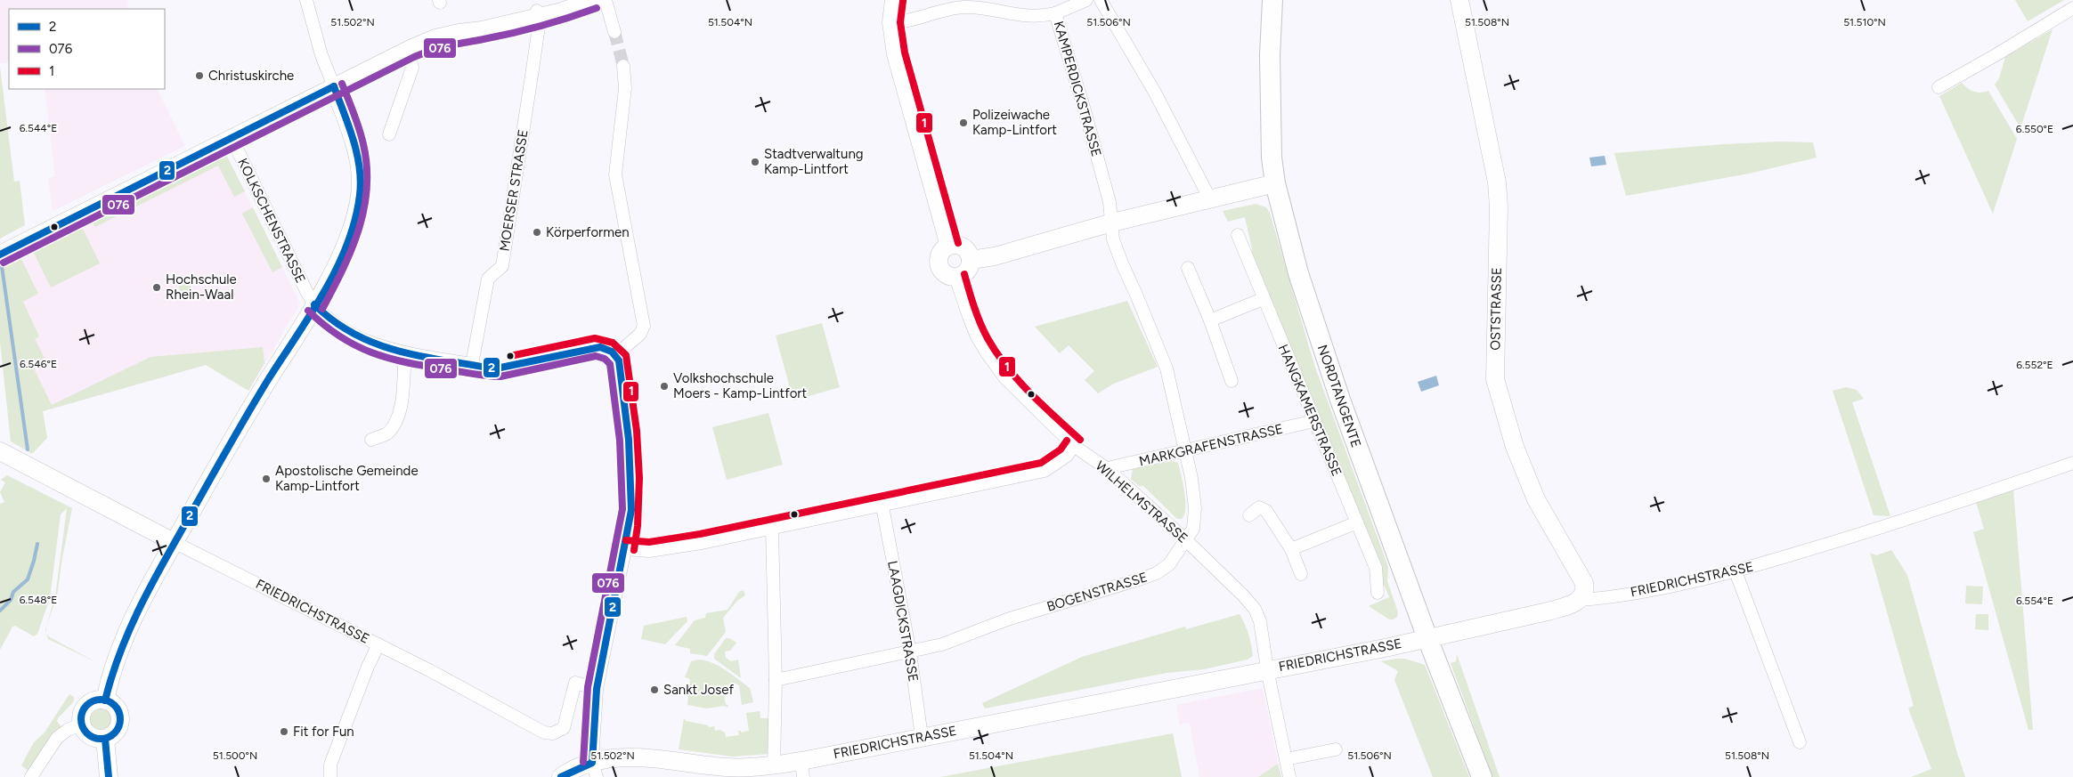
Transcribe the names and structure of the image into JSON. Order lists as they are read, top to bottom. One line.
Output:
{"streets":{"main road":["NORDTANGENTE"],"street":["KAMPERDICKSTRASSE","MOERSER STRASSE","KOLKSCHENSTRASSE","OSTSTRASSE","HANGKAMERSTRASSE","MARKGRAFENSTRASSE","WILHELMSTRASSE","FRIEDRICHSTRASSE","BOGENSTRASSE","LAAGDICKSTRASSE"]},"crossings":[["KAMPERDICKSTRASSE","BOGENSTRASSE"],["MOERSER STRASSE","KOLKSCHENSTRASSE"],["OSTSTRASSE","FRIEDRICHSTRASSE"],["NORDTANGENTE","FRIEDRICHSTRASSE"],["HANGKAMERSTRASSE","MARKGRAFENSTRASSE"],["MARKGRAFENSTRASSE","WILHELMSTRASSE"],["MARKGRAFENSTRASSE","BOGENSTRASSE"],["WILHELMSTRASSE","FRIEDRICHSTRASSE"],["WILHELMSTRASSE","BOGENSTRASSE"],["FRIEDRICHSTRASSE","LAAGDICKSTRASSE"],["BOGENSTRASSE","LAAGDICKSTRASSE"]],"places":["Christuskirche","Polizeiwache Kamp-Lintfort","Stadtverwaltung Kamp-Lintfort","Körperformen","Hochschule Rhein-Waal","Volkshochschule Moers - Kamp-Lintfort","Apostolische Gemeinde Kamp-Lintfort","Sankt Josef","Fit for Fun"],"lines":["transit line 1","transit line 076","transit line 2"],"legend":["2","076","1"],"coordinates":["51.508°N","51.510°N","51.502°N","51.504°N","51.506°N","6.544°E","6.550°E","6.546°E","6.552°E","6.548°E","6.554°E","51.500°N"]}
